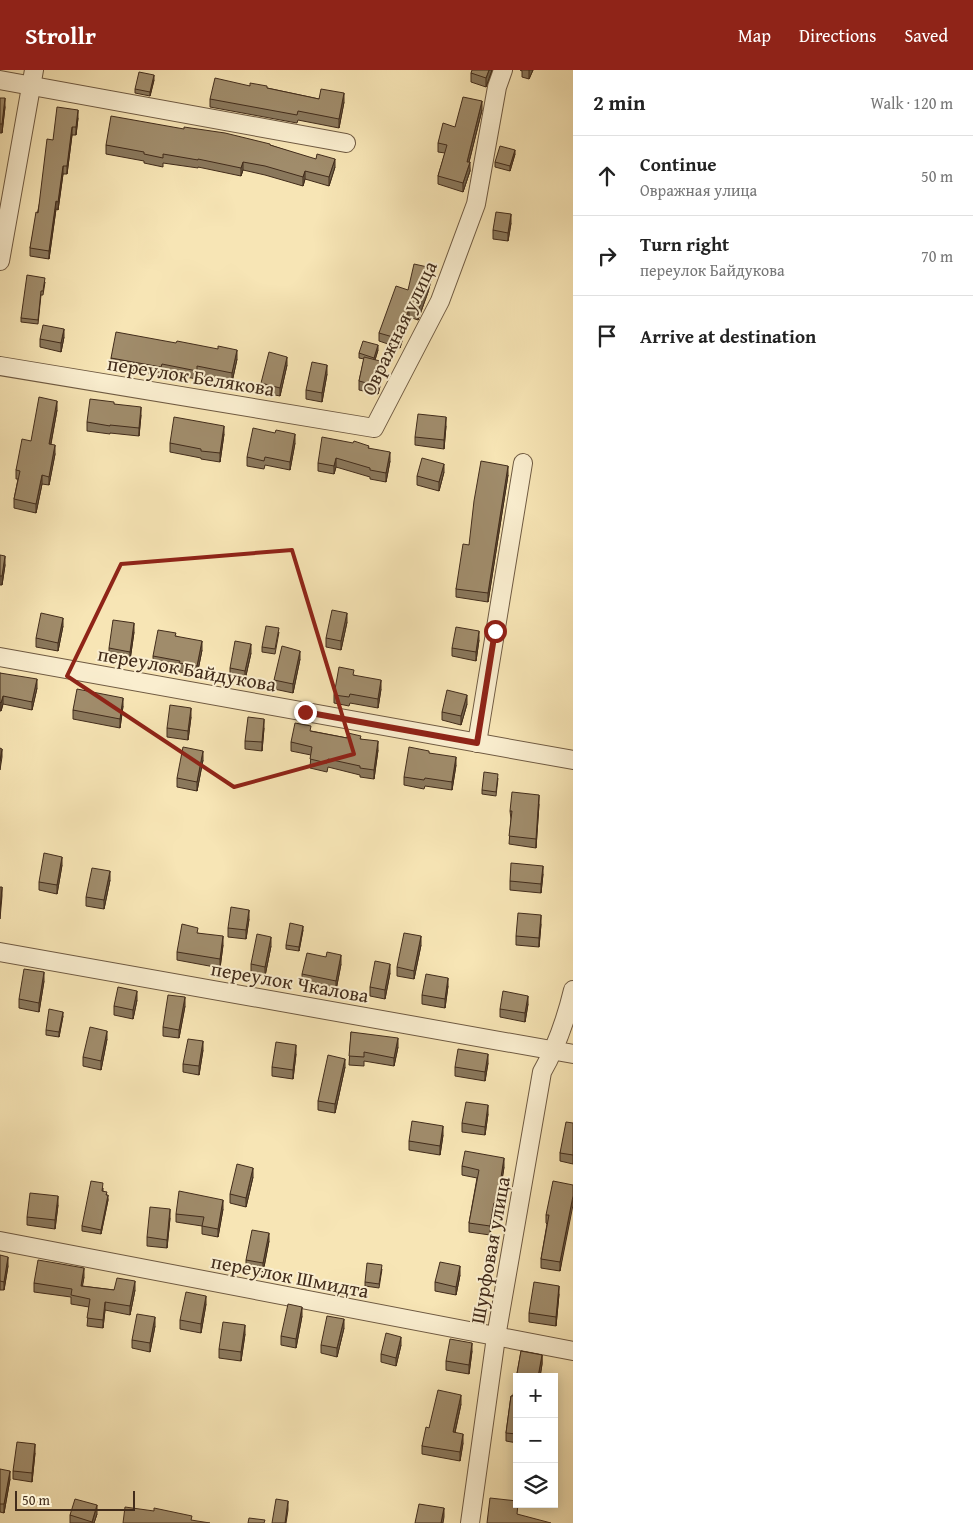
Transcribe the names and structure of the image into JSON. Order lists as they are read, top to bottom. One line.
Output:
{"streets":{"street":["Овражная улица","переулок Белякова","переулок Байдукова","переулок Чкалова","Шурфовая улица","переулок Шмидта"]},"crossings":[["Овражная улица","переулок Белякова"],["переулок Чкалова","Шурфовая улица"],["Шурфовая улица","переулок Шмидта"]],"scale_bar":"50 m","page":{"header":"Strollr","nav":["Map","Directions","Saved"],"heading":["2 min","Walk · 120 m"],"list":[["Continue","Овражная улица","50 m"],["Turn right","переулок Байдукова","70 m"],"Arrive at destination"],"map_buttons":["+","−"],"scale":"50 m"}}
